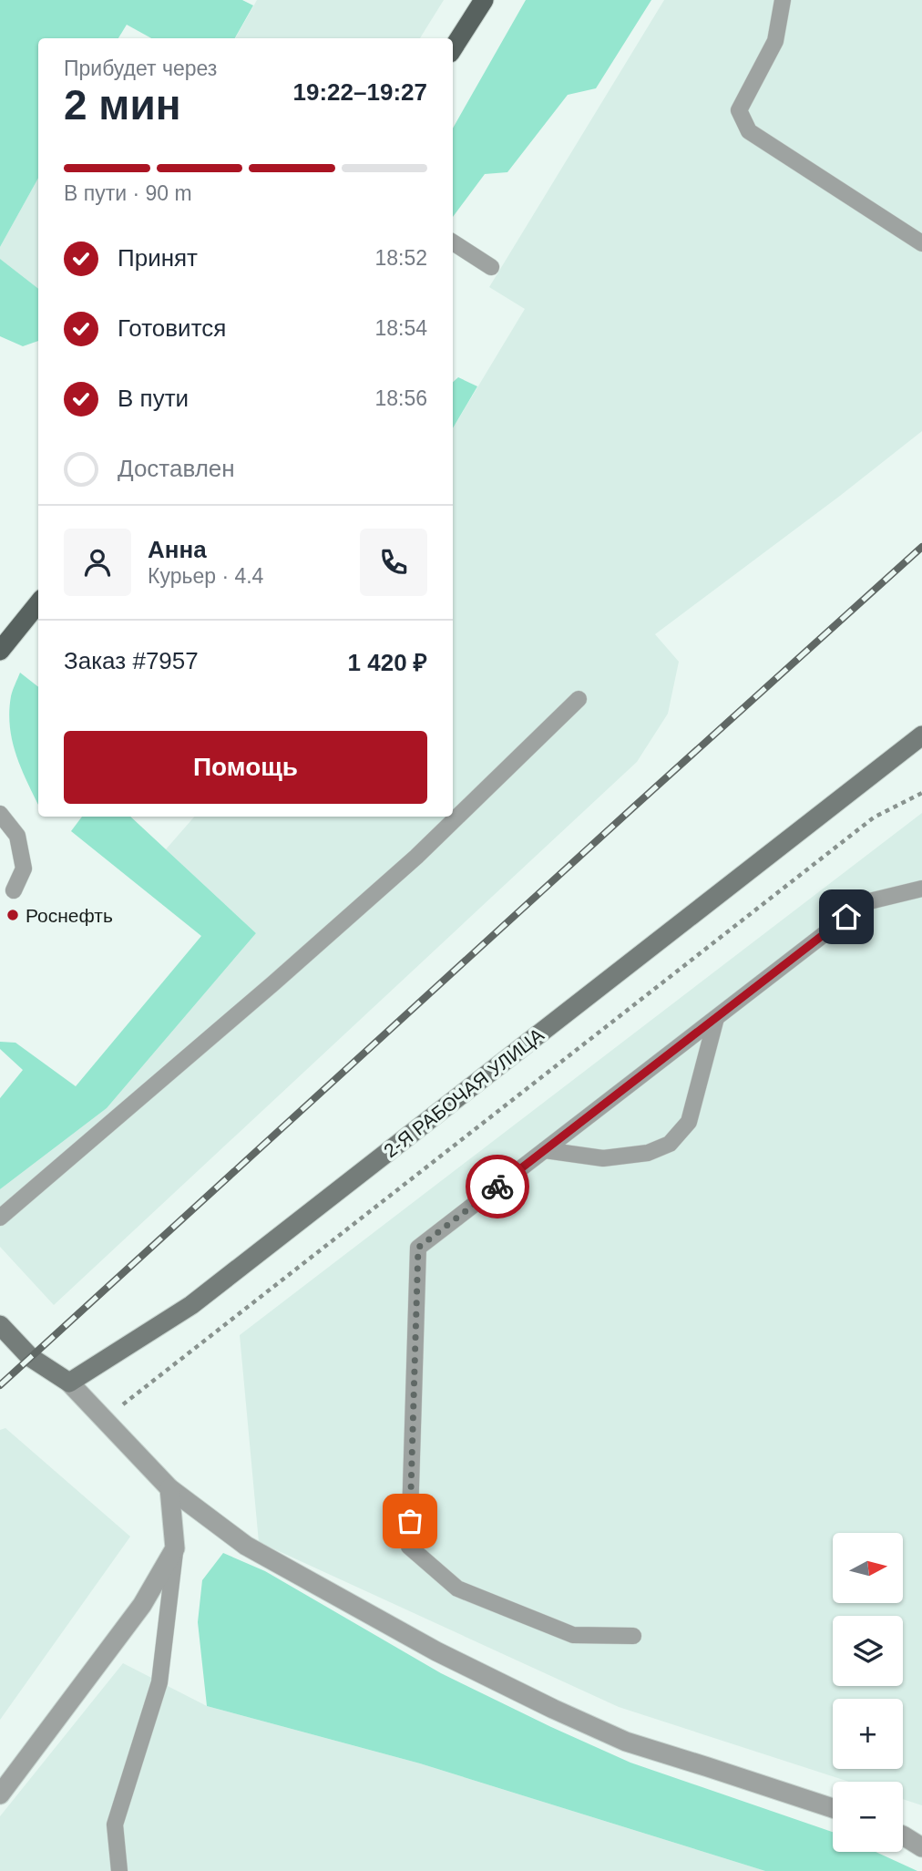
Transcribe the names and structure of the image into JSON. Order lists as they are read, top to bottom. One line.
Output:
{"streets":{"main road":["2-Я РАБОЧАЯ УЛИЦА"]},"places":["Роснефть"],"north":"right","page":{"heading":["2 мин","Прибудет через","19:22–19:27"],"panel":["Анна","Курьер · 4.4","Заказ #7957","1 420 ₽"],"bar":"В пути · 90 m","list":[["Принят","18:52"],["Готовится","18:54"],["В пути","18:56"],"Доставлен"],"buttons":"Помощь","map_buttons":["+","−"]}}
